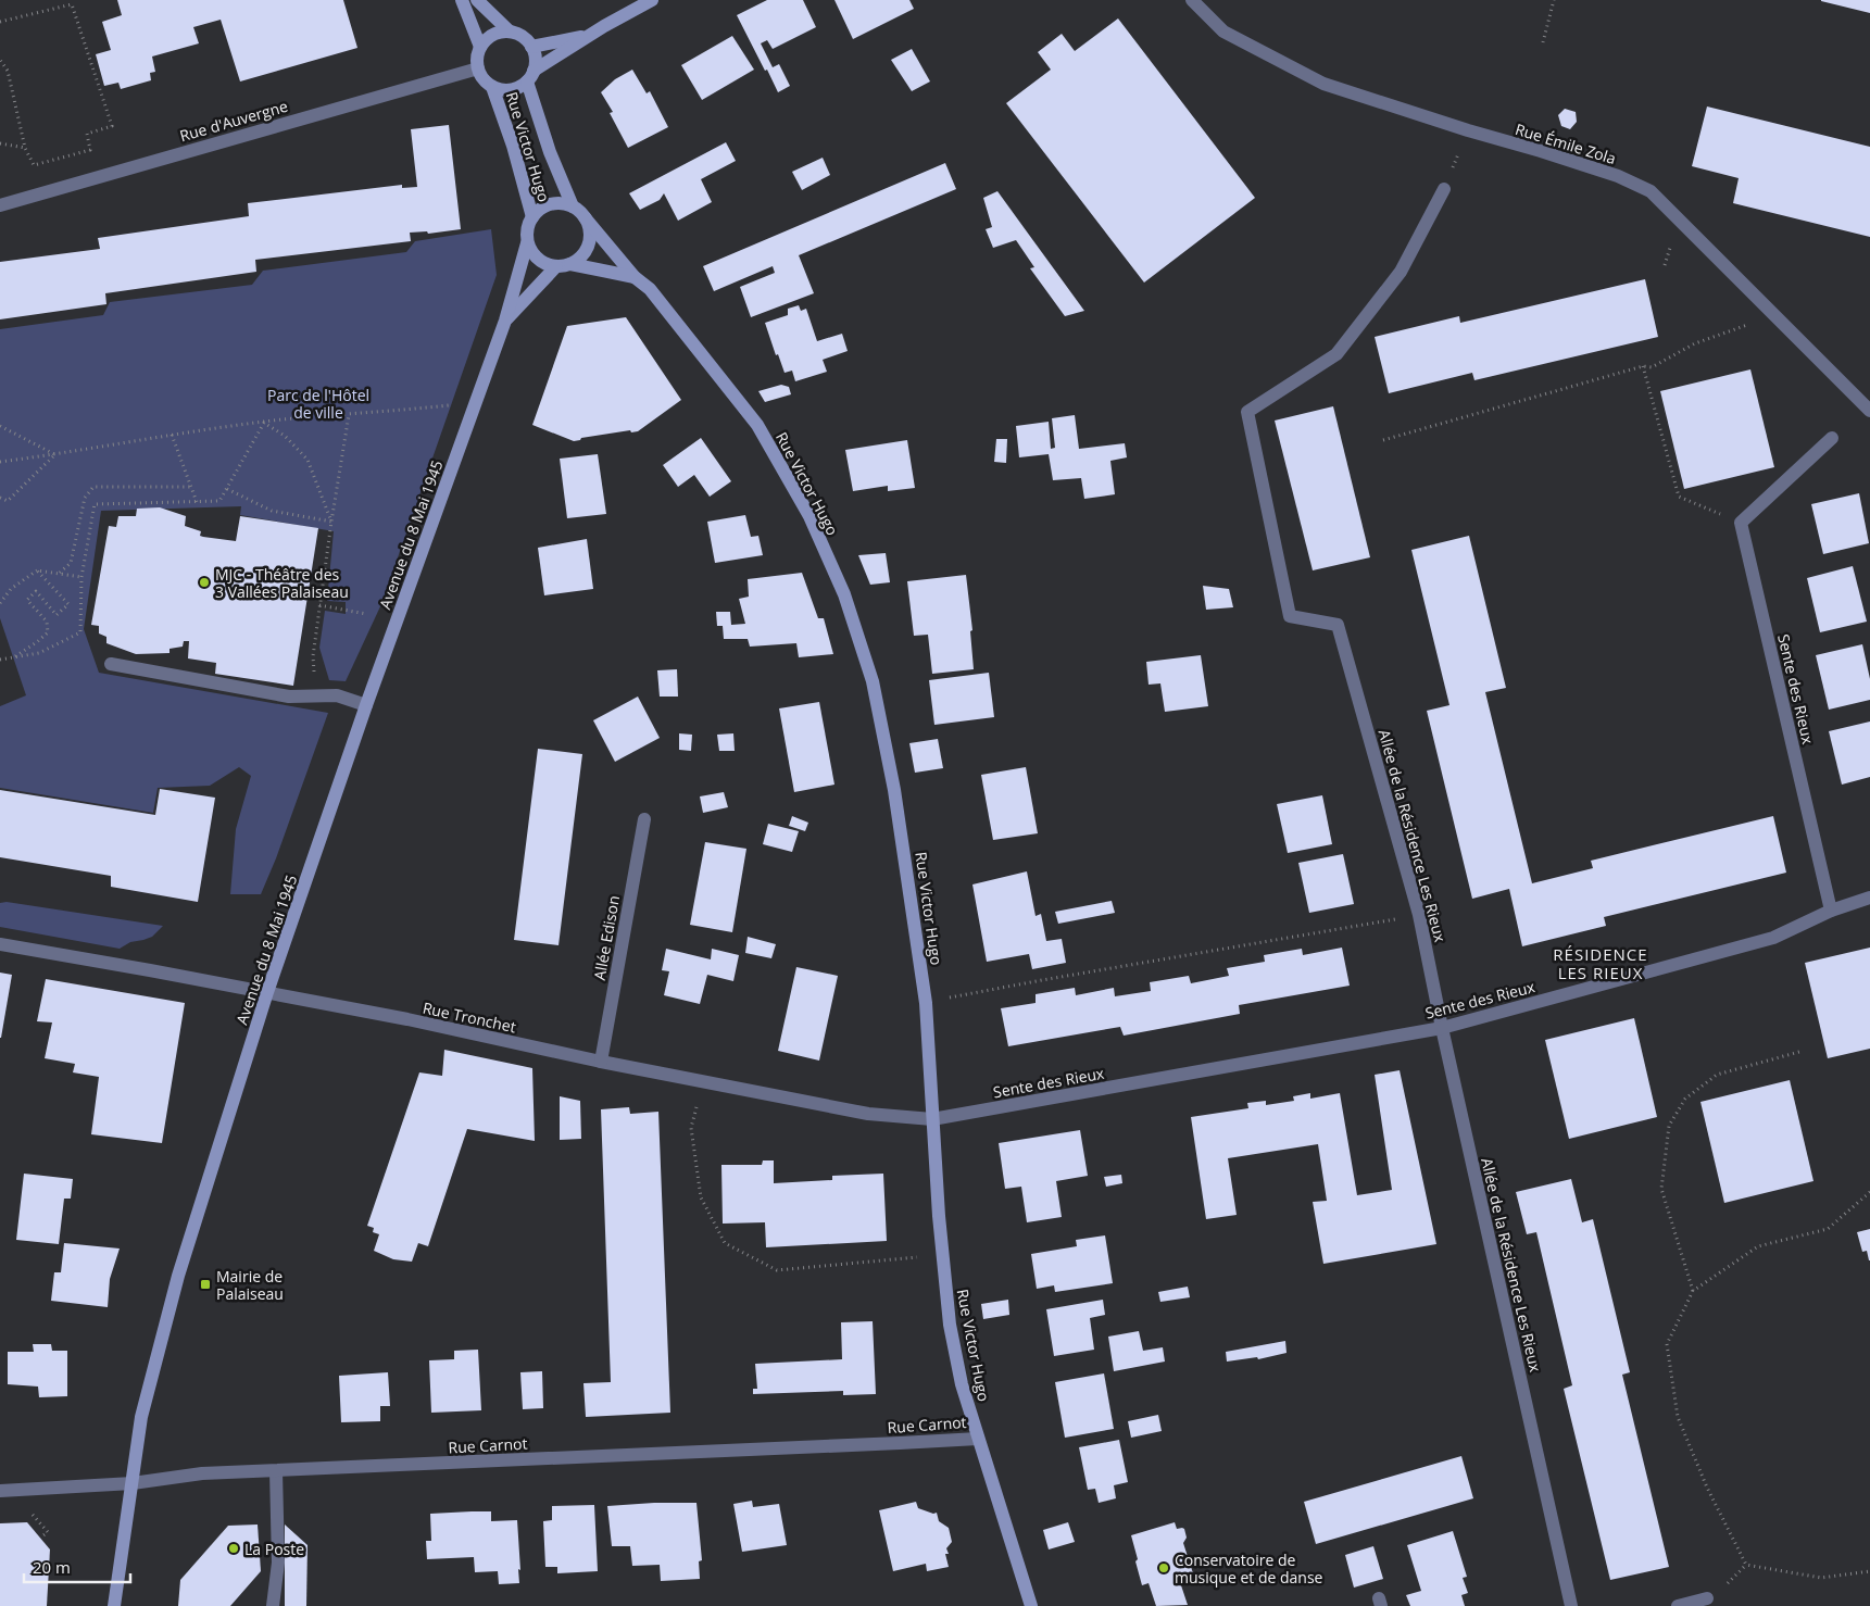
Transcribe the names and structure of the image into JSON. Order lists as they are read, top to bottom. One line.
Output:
{"streets":{"main road":["Rue Victor Hugo","Avenue du 8 Mai 1945"],"street":["Rue d'Auvergne","Rue Émile Zola","Sente des Rieux","Allée de la Résidence Les Rieux","Allée Edison","Rue Tronchet","Rue Carnot"]},"crossings":[["Rue d'Auvergne","Rue Victor Hugo"],["Rue Victor Hugo","Avenue du 8 Mai 1945"],["Rue Victor Hugo","Sente des Rieux"],["Rue Victor Hugo","Rue Tronchet"],["Rue Victor Hugo","Rue Carnot"],["Avenue du 8 Mai 1945","Rue Tronchet"],["Avenue du 8 Mai 1945","Rue Carnot"],["Sente des Rieux","Allée de la Résidence Les Rieux"],["Sente des Rieux","Rue Tronchet"],["Allée Edison","Rue Tronchet"]],"districts":["RÉSIDENCE LES RIEUX"],"parks":["Parc de l'Hôtel de ville"],"places":{"other":["MJC - Théâtre des 3 Vallées Palaiseau","La Poste","Conservatoire de musique et de danse"],"transit":["Mairie de Palaiseau"]},"scale_bar":"20 m"}
